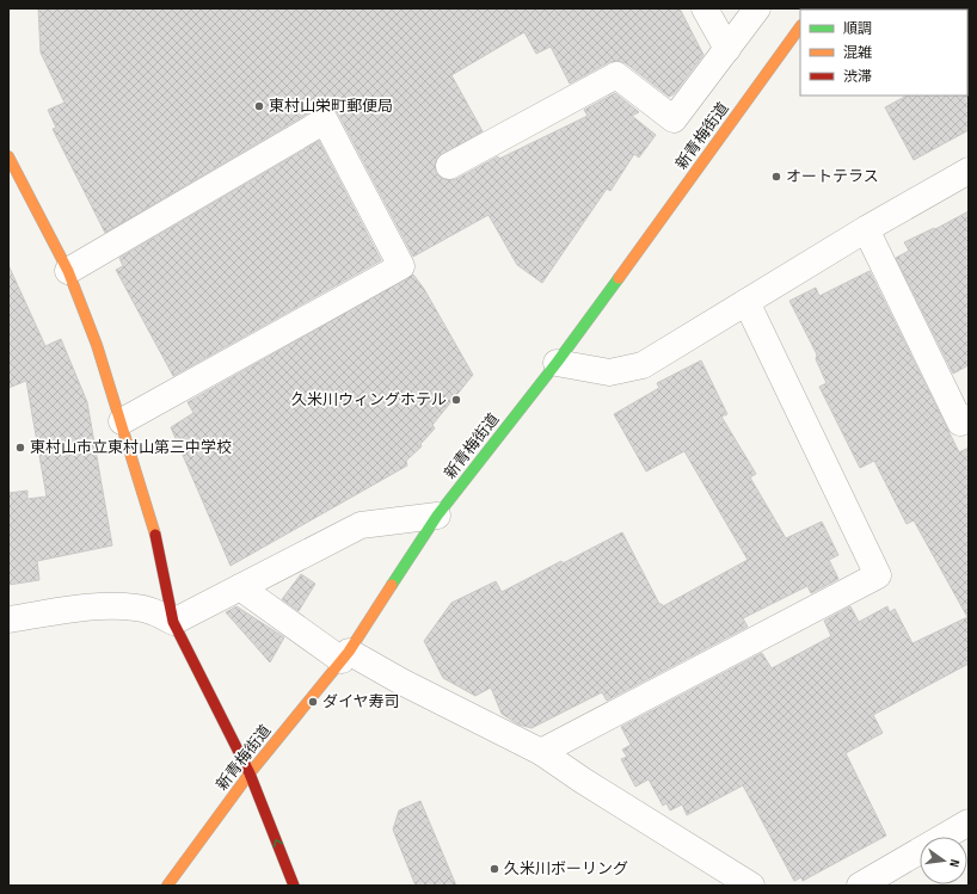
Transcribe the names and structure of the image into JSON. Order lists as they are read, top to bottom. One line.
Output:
{"streets":{"main road":["新青梅街道"]},"places":["東村山栄町郵便局","オートテラス","久米川ウィングホテル","東村山市立東村山第三中学校","ダイヤ寿司","久米川ボーリング"],"legend":["順調","混雑","渋滞"],"north":"right"}
